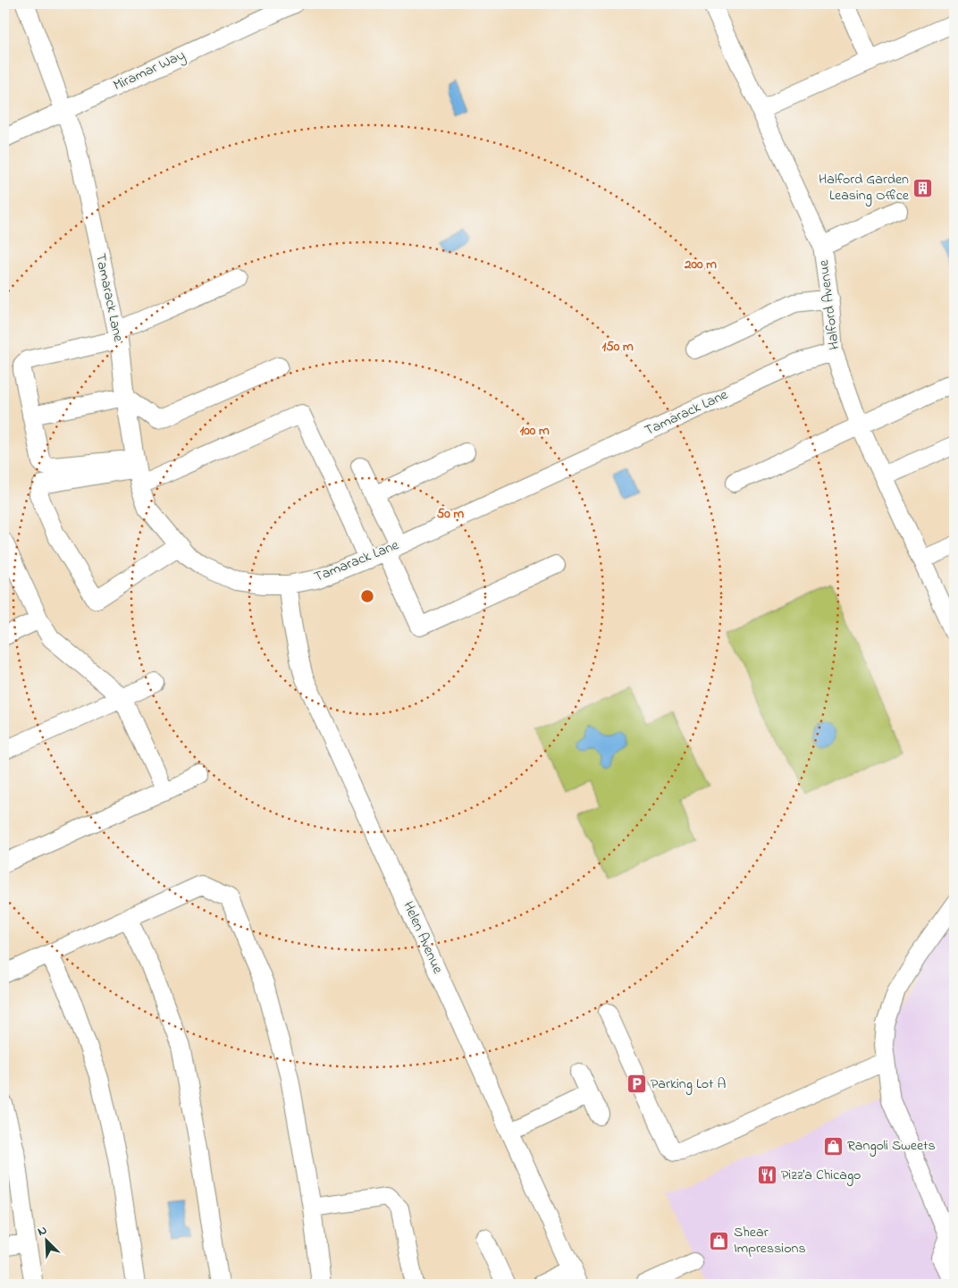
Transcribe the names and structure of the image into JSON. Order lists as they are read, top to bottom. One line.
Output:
{"streets":{"street":["Miramar Way","Tamarack Lane","Halford Avenue","Helen Avenue"]},"crossings":[["Miramar Way","Tamarack Lane"],["Tamarack Lane","Halford Avenue"],["Tamarack Lane","Helen Avenue"]],"places":{"building":["Halford Garden Leasing Office"],"parking":["Parking Lot A"],"shop":["Rangoli Sweets","Shear Impressions"],"restaurant":["Pizz’a Chicago"]},"north":"top left","rings":["200 m","150 m","100 m","50 m"]}
